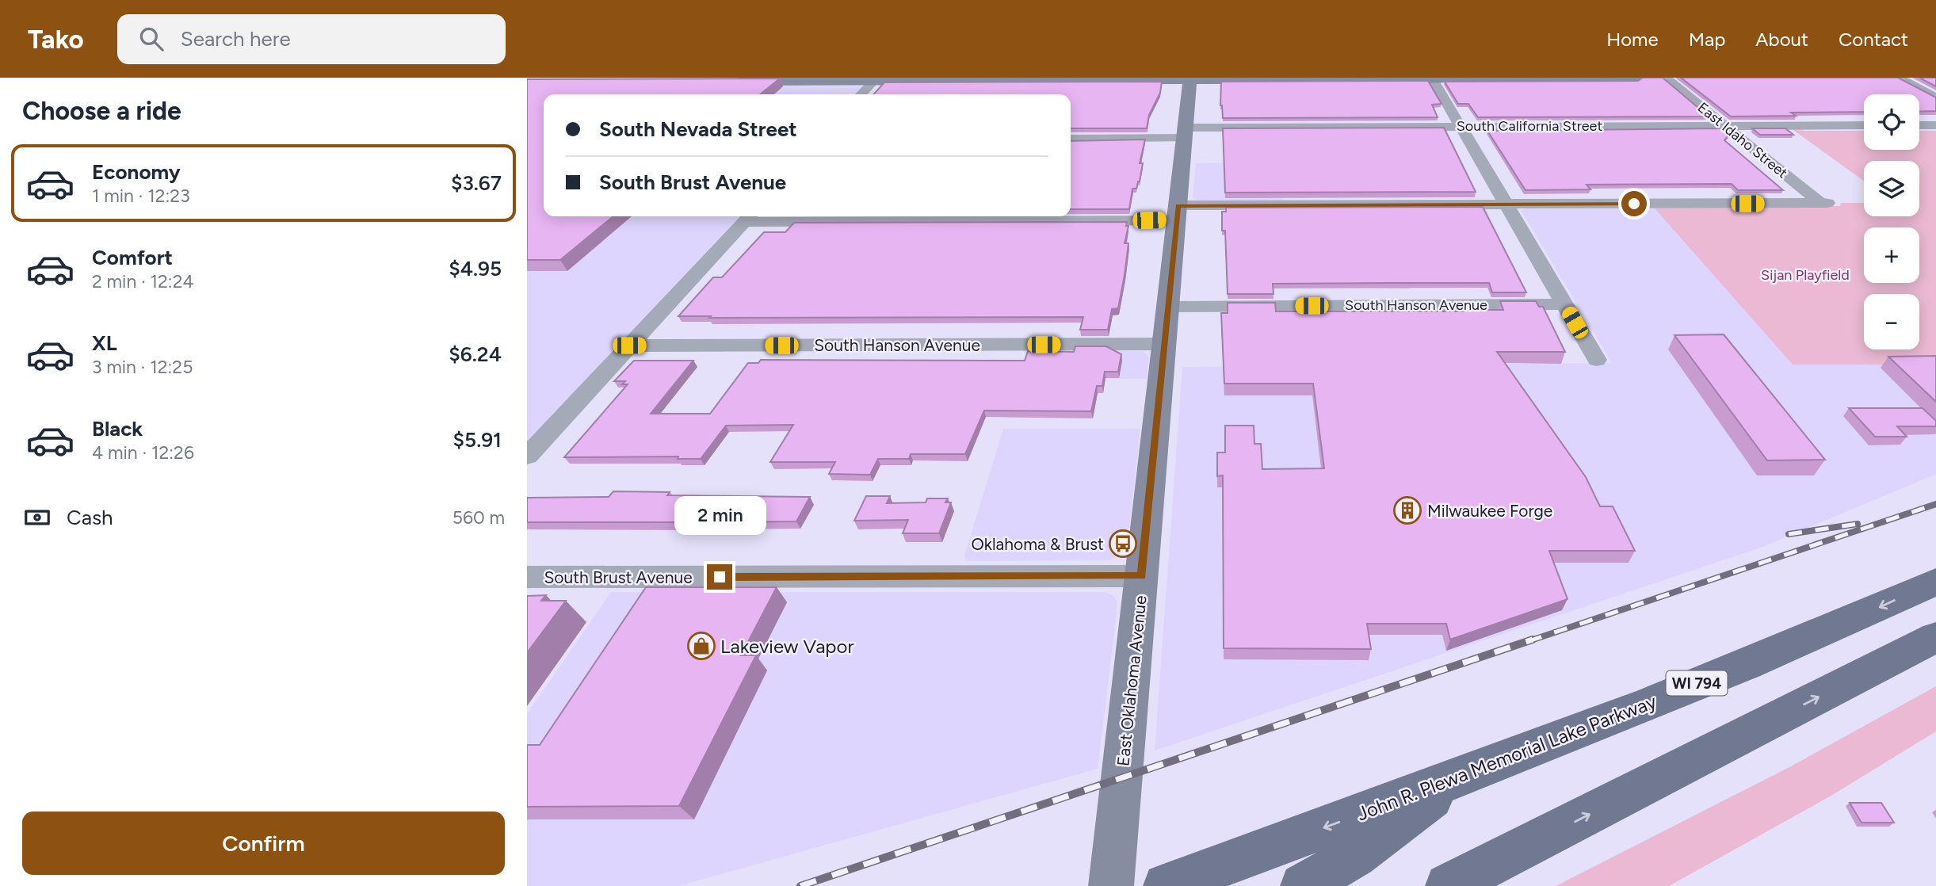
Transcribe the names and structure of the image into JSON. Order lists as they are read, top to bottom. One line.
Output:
{"streets":{"main road":["WI 794","John R. Plewa Memorial Lake Parkway"],"street":["South California Street","East Idaho Street","South Hanson Avenue","South Brust Avenue","East Oklahoma Avenue"]},"crossings":[["South California Street","East Idaho Street"],["South California Street","East Oklahoma Avenue"],["South Hanson Avenue","East Oklahoma Avenue"],["South Brust Avenue","East Oklahoma Avenue"]],"parks":["Sijan Playfield"],"places":{"building":["Milwaukee Forge"],"bus stop":["Oklahoma & Brust"],"shop":["Lakeview Vapor"]},"page":{"header":"Tako","search":"Search here","nav":["Home","Map","About","Contact"],"heading":"Choose a ride","map_buttons":["+","−"],"banner":["South Nevada Street","South Brust Avenue"],"list":[{"name":"Economy","note":"1 min · 12:23","value":"$3.67"},{"name":"Comfort","note":"2 min · 12:24","value":"$4.95"},{"name":"XL","note":"3 min · 12:25","value":"$6.24"},{"name":"Black","note":"4 min · 12:26","value":"$5.91"}],"pay":["Cash","560 m"],"bubble":"2 min","buttons":"Confirm"}}
